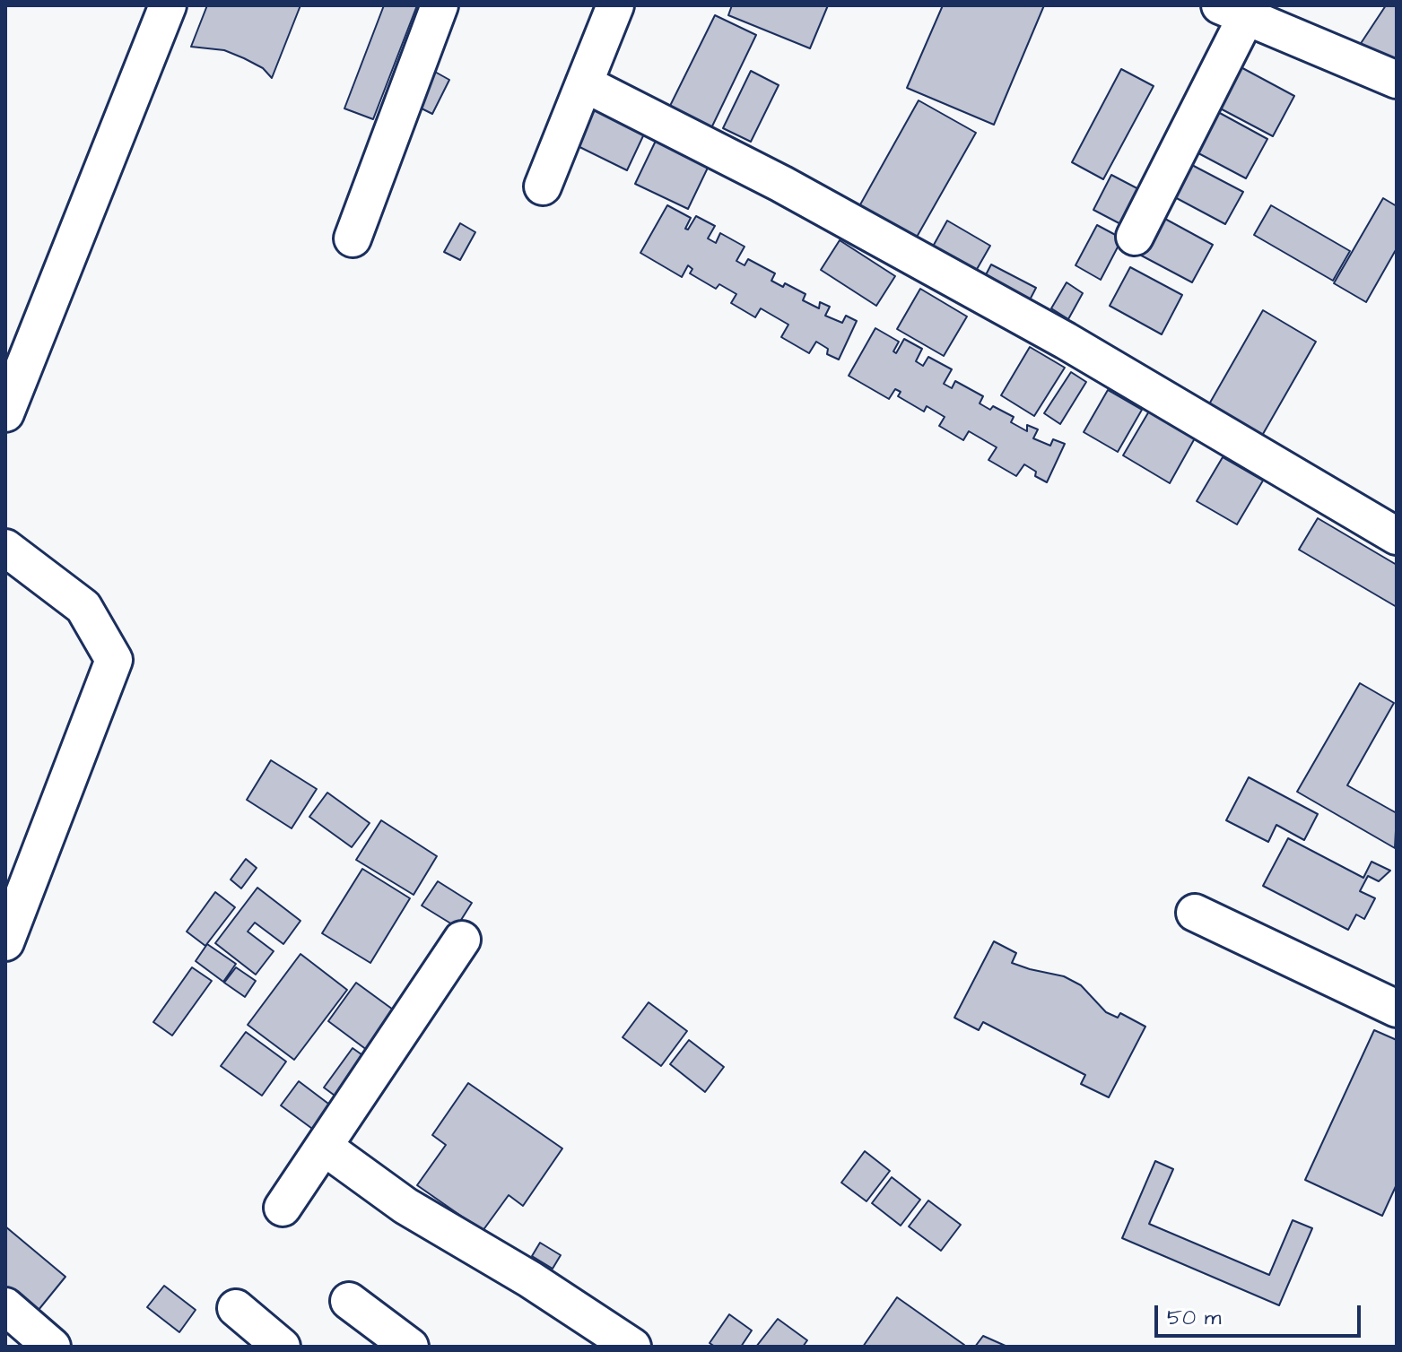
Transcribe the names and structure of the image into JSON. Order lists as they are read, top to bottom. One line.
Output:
{"scale_bar":"50 m"}
